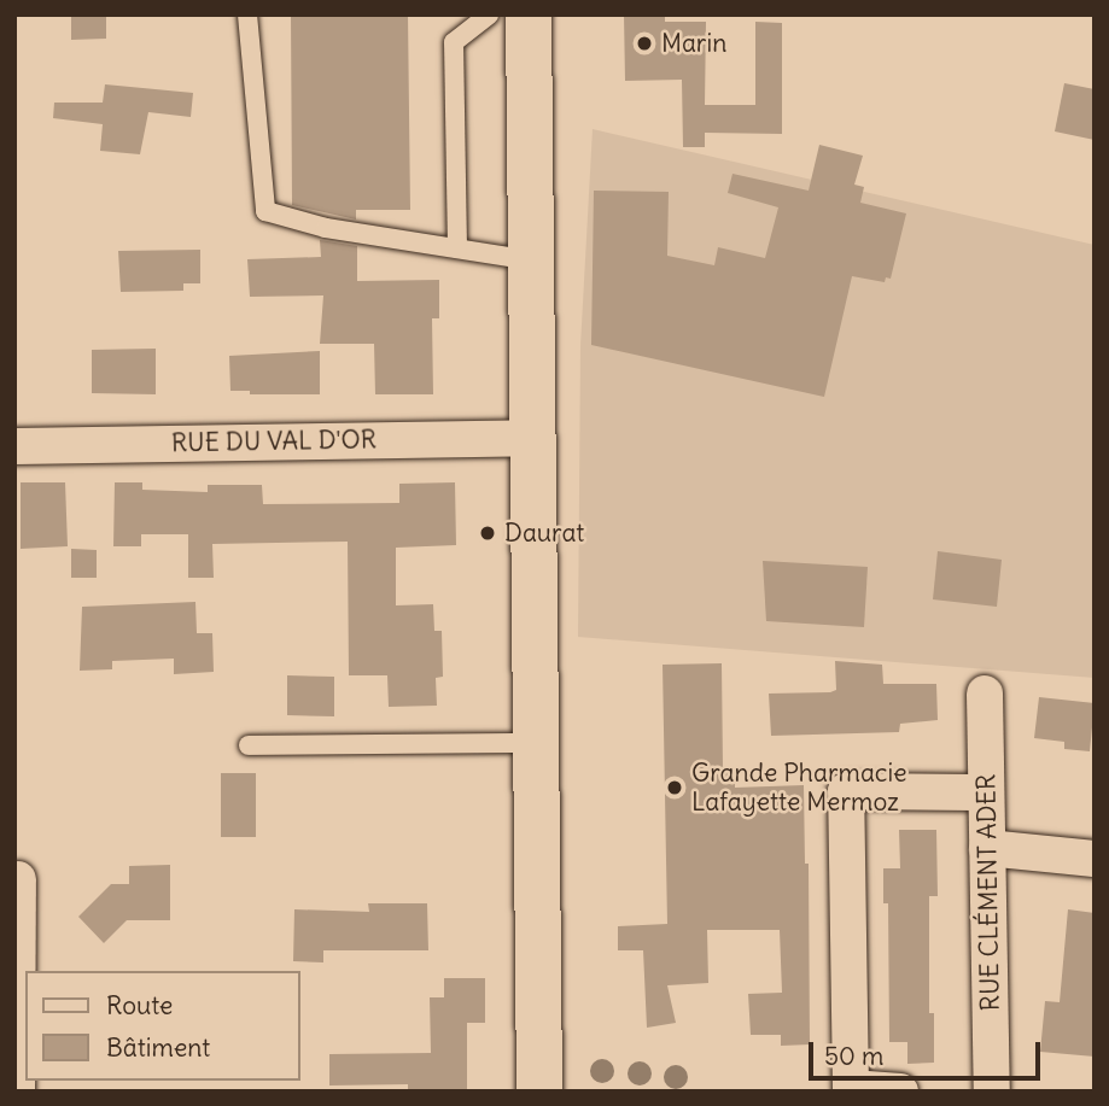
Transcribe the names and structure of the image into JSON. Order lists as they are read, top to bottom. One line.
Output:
{"streets":{"street":["RUE DU VAL D'OR","RUE CLÉMENT ADER"]},"places":["Marin","Daurat","Grande Pharmacie Lafayette Mermoz"],"legend":["Route","Bâtiment"],"scale_bar":"50 m"}
